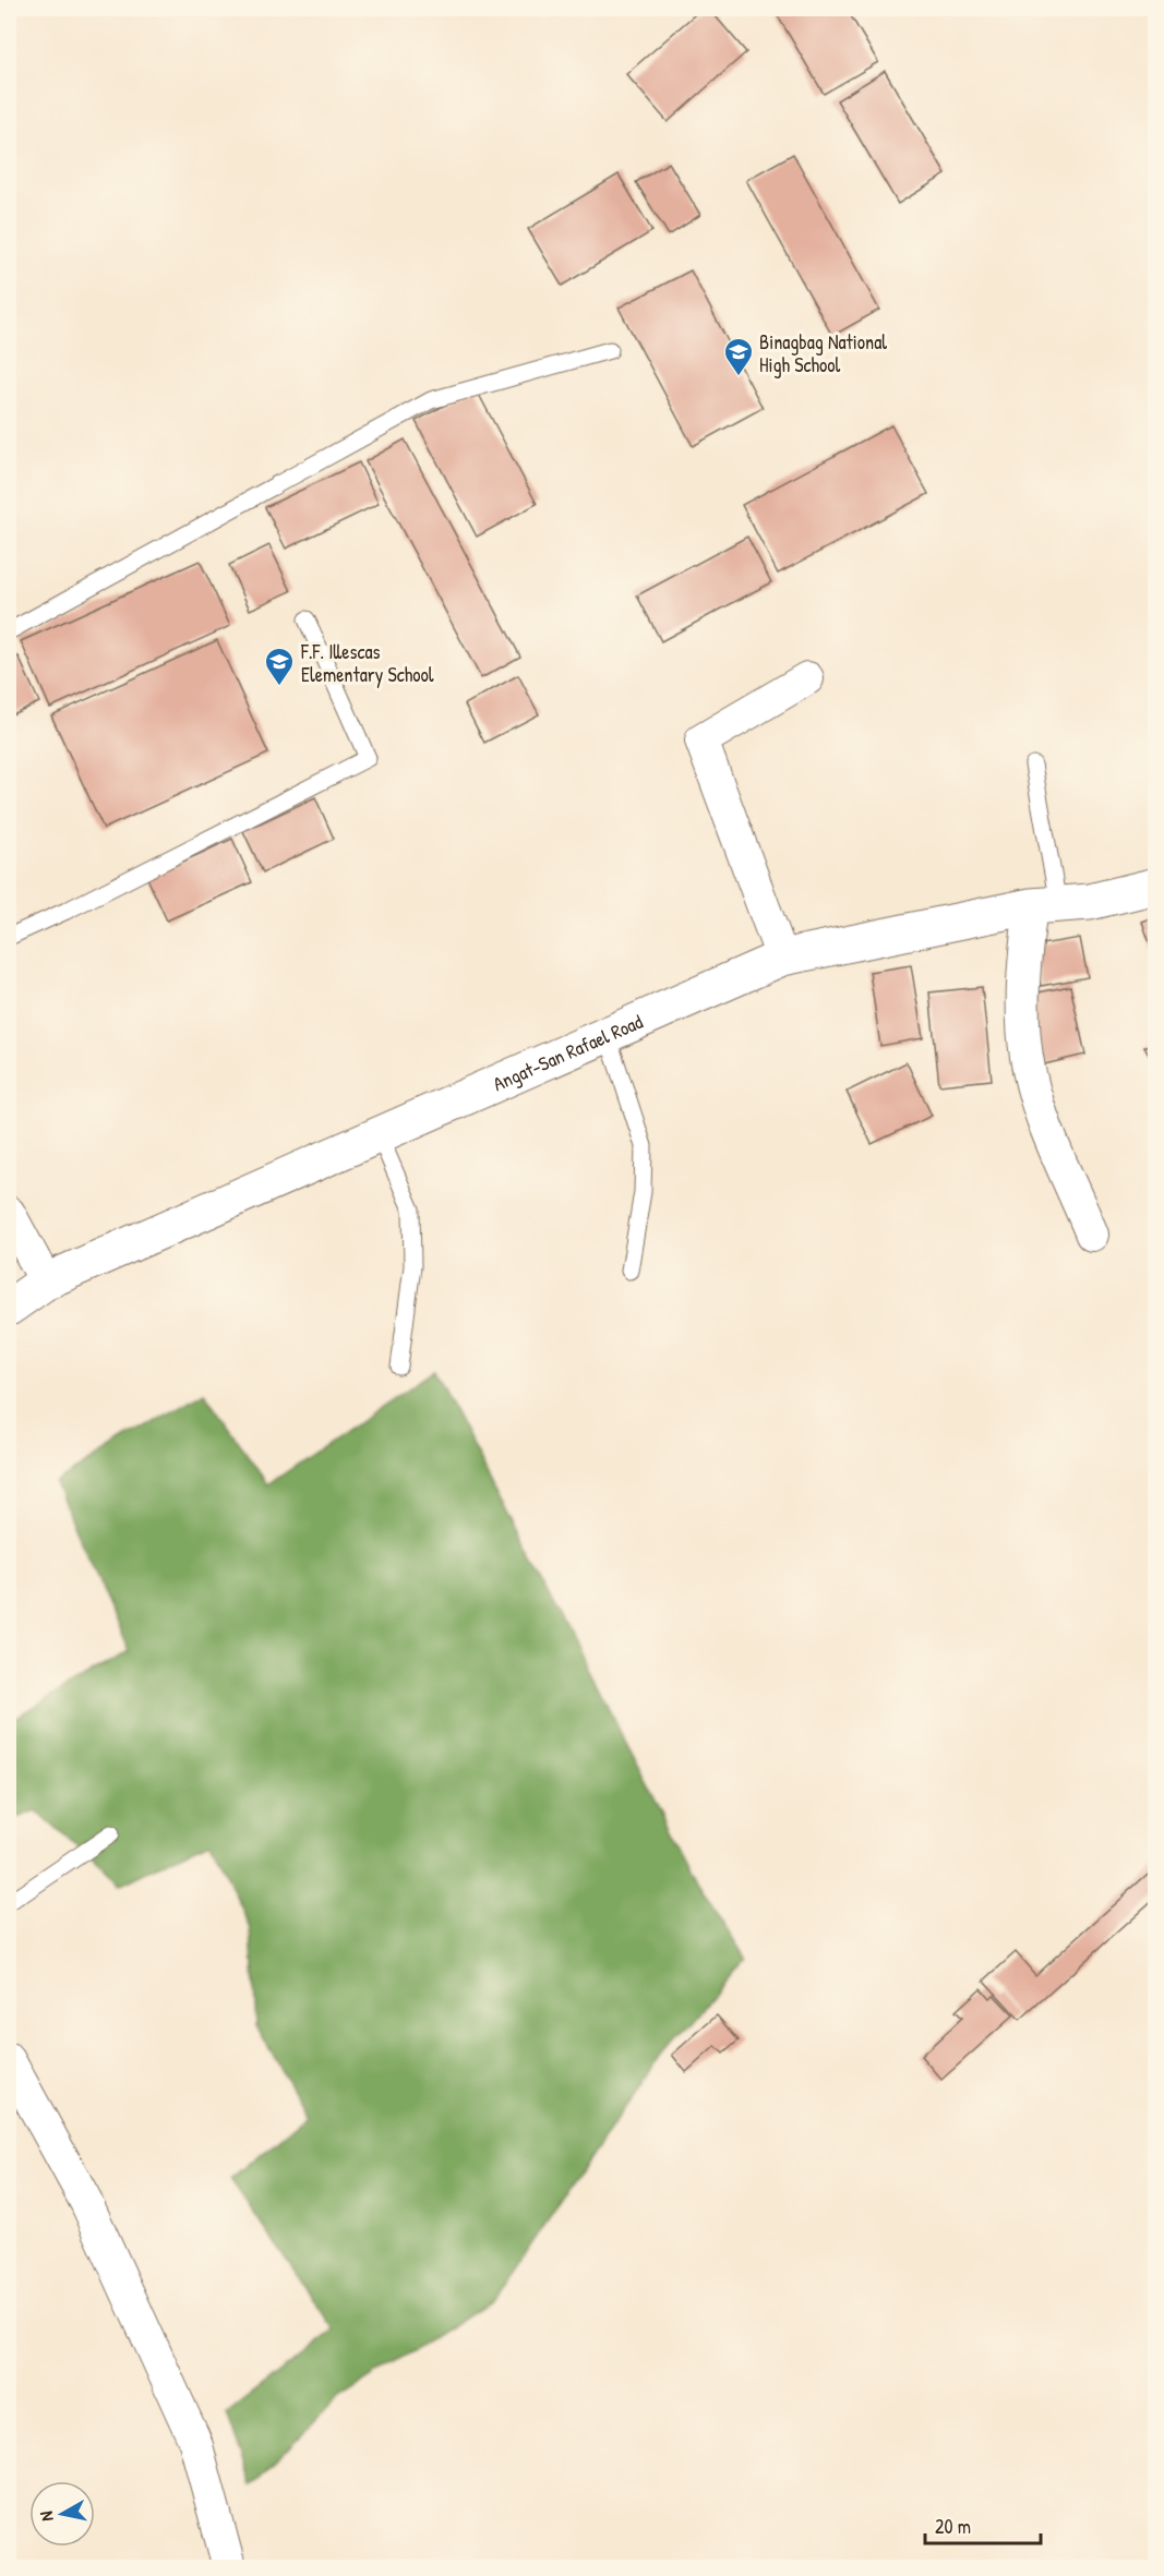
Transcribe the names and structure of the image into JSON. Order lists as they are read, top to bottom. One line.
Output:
{"streets":{"main road":["Angat-San Rafael Road"]},"places":{"school or university":["Binagbag National High School","F.F. Illescas Elementary School"]},"scale_bar":"20 m","north":"left"}
